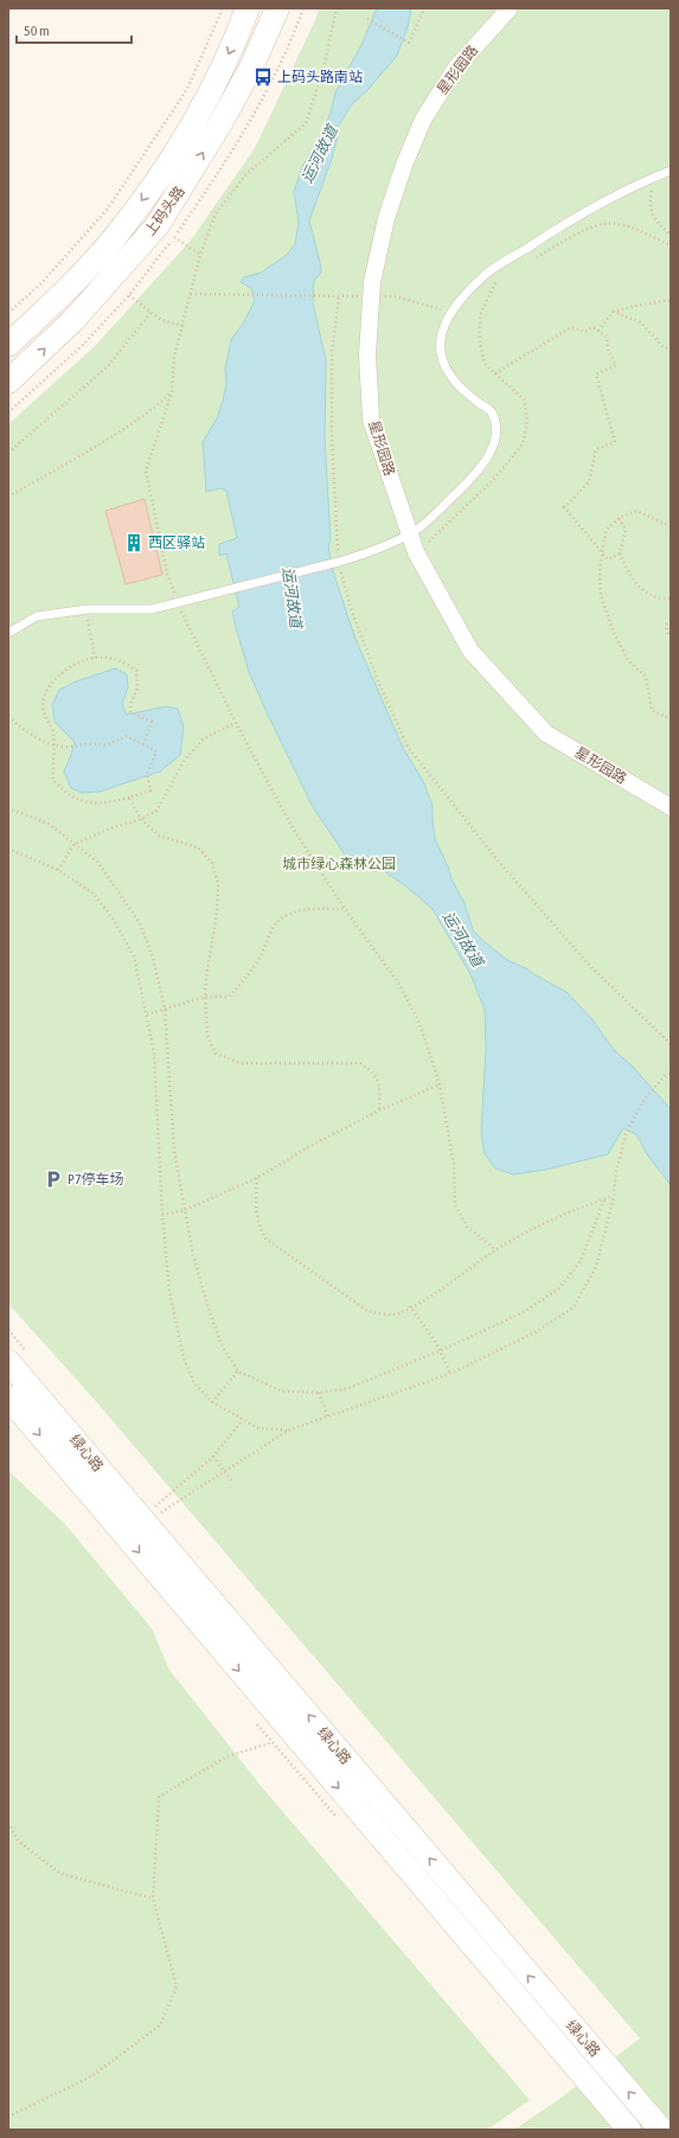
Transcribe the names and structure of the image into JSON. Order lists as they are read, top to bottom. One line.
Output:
{"streets":{"main road":["上码头路","绿心路"],"street":["星形园路"]},"water":["运河故道"],"parks":["城市绿心森林公园"],"places":{"bus stop":["上码头路南站"],"building":["西区驿站"],"parking":["P7停车场"]},"scale_bar":"50 m"}
